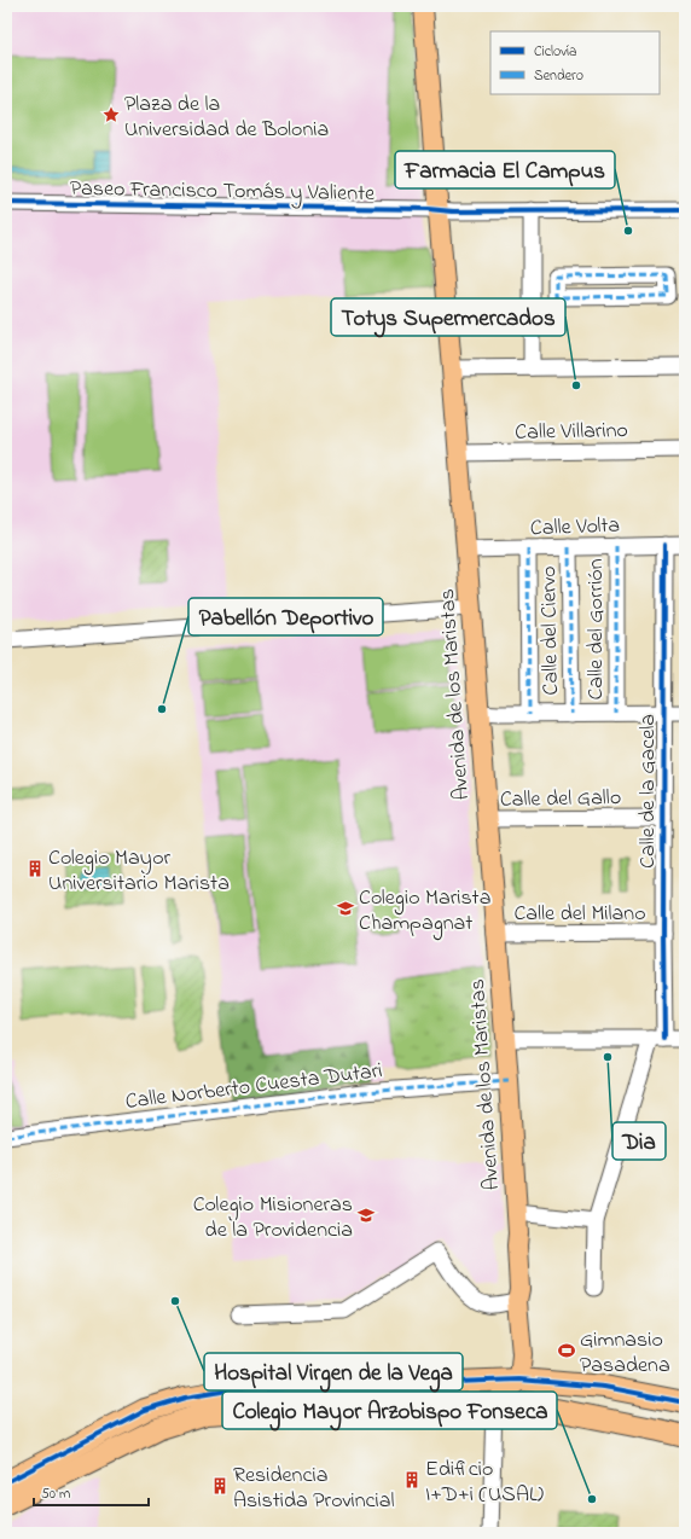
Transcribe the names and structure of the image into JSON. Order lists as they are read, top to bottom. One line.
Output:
{"streets":{"main road":["Avenida de los Maristas"],"street":["Paseo Francisco Tomás y Valiente","Calle Villarino","Calle Volta","Calle del Gorrión","Calle del Ciervo","Calle de la Gacela","Calle del Gallo","Calle del Milano","Calle Norberto Cuesta Dutari"]},"crossings":[["Paseo Francisco Tomás y Valiente","Avenida de los Maristas"],["Calle Villarino","Avenida de los Maristas"],["Calle Volta","Calle del Gorrión"],["Calle Volta","Calle del Ciervo"],["Calle Volta","Avenida de los Maristas"],["Calle Volta","Calle de la Gacela"],["Avenida de los Maristas","Calle del Gallo"],["Avenida de los Maristas","Calle del Milano"],["Avenida de los Maristas","Calle Norberto Cuesta Dutari"],["Calle de la Gacela","Calle del Gallo"],["Calle de la Gacela","Calle del Milano"]],"places":{"place":["Plaza de la Universidad de Bolonia"],"other":["Farmacia El Campus","Totys Supermercados","Pabellón Deportivo","Dia","Hospital Virgen de la Vega","Colegio Mayor Arzobispo Fonseca"],"building":["Colegio Mayor Universitario Marista","Edificio I+D+i (USAL)","Residencia Asistida Provincial"],"school or university":["Colegio Marista Champagnat","Colegio Misioneras de la Providencia"],"sports":["Gimnasio Pasadena"]},"legend":["Ciclovía","Sendero"],"scale_bar":"50 m"}
